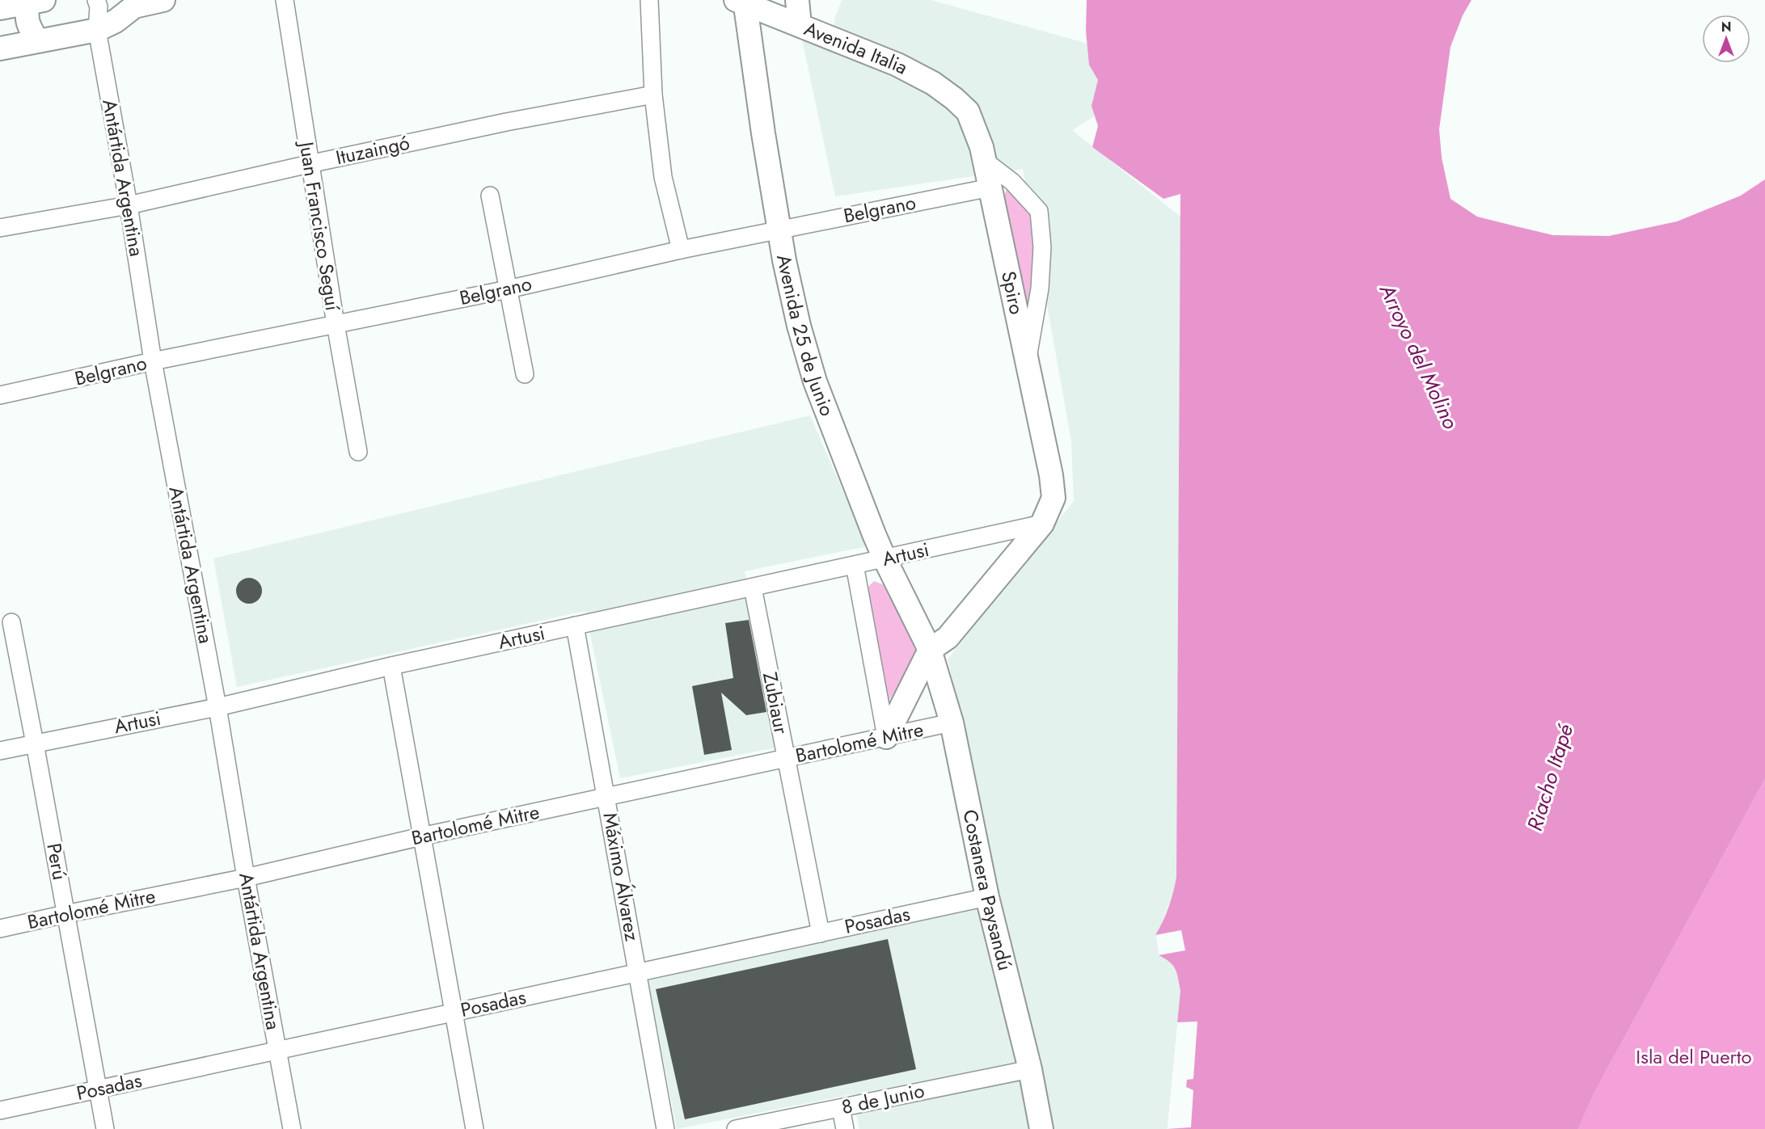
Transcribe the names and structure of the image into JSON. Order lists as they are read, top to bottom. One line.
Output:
{"streets":{"main road":["Avenida Italia","Spiro","Avenida 25 de Junio","Costanera Paysandú"],"street":["Ituzaingó","Antártida Argentina","Belgrano","Juan Francisco Seguí","Artusi","Zubiaur","Bartolomé Mitre","Perú","Máximo Álvarez","Posadas","8 de Junio"]},"crossings":[["Avenida Italia","Spiro"],["Avenida Italia","Avenida 25 de Junio"],["Ituzaingó","Antártida Argentina"],["Ituzaingó","Juan Francisco Seguí"],["Antártida Argentina","Belgrano"],["Antártida Argentina","Artusi"],["Antártida Argentina","Bartolomé Mitre"],["Antártida Argentina","Posadas"],["Belgrano","Juan Francisco Seguí"],["Belgrano","Spiro"],["Belgrano","Avenida 25 de Junio"],["Spiro","Artusi"],["Avenida 25 de Junio","Artusi"],["Avenida 25 de Junio","Costanera Paysandú"],["Artusi","Zubiaur"],["Artusi","Perú"],["Artusi","Máximo Álvarez"],["Zubiaur","Bartolomé Mitre"],["Zubiaur","Posadas"],["Bartolomé Mitre","Perú"],["Bartolomé Mitre","Máximo Álvarez"],["Bartolomé Mitre","Costanera Paysandú"],["Perú","Posadas"],["Máximo Álvarez","Posadas"],["Costanera Paysandú","Posadas"],["Costanera Paysandú","8 de Junio"]],"water":["Arroyo del Molino","Riacho Itapé"],"parks":["Isla del Puerto"],"north":"top"}
